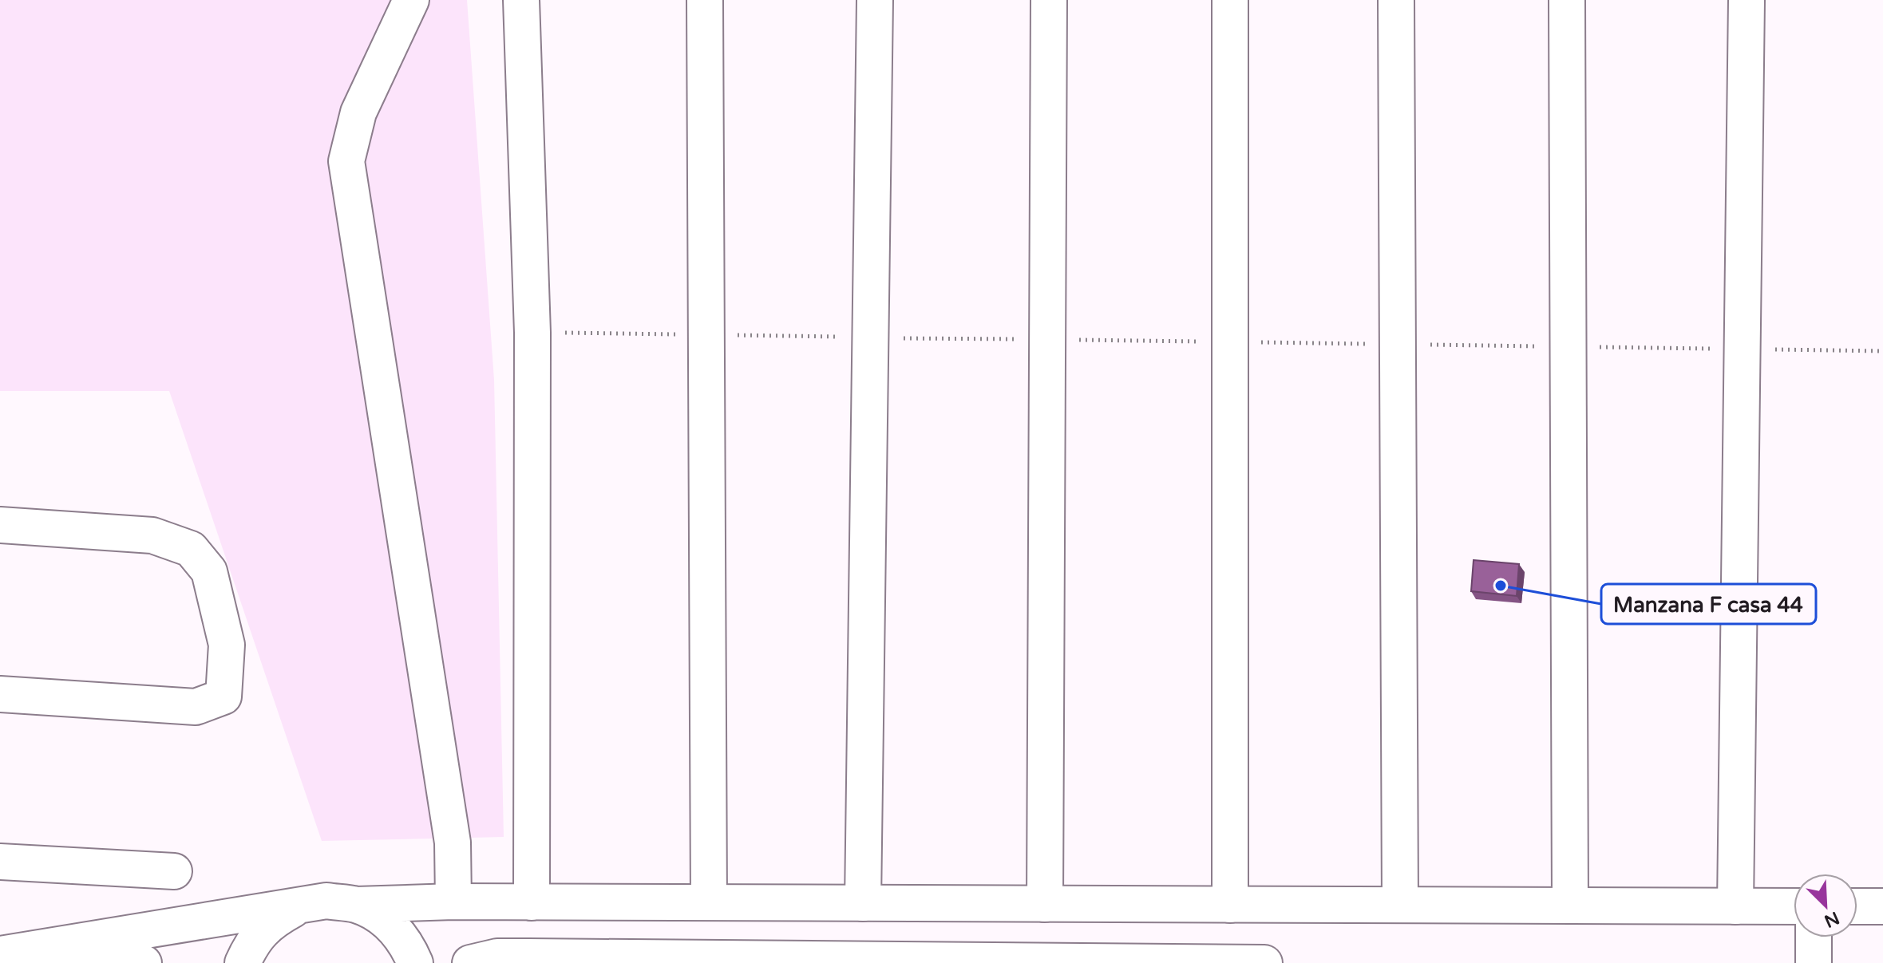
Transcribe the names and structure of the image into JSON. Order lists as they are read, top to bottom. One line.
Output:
{"places":["Manzana F casa 44"],"north":"bottom right"}
